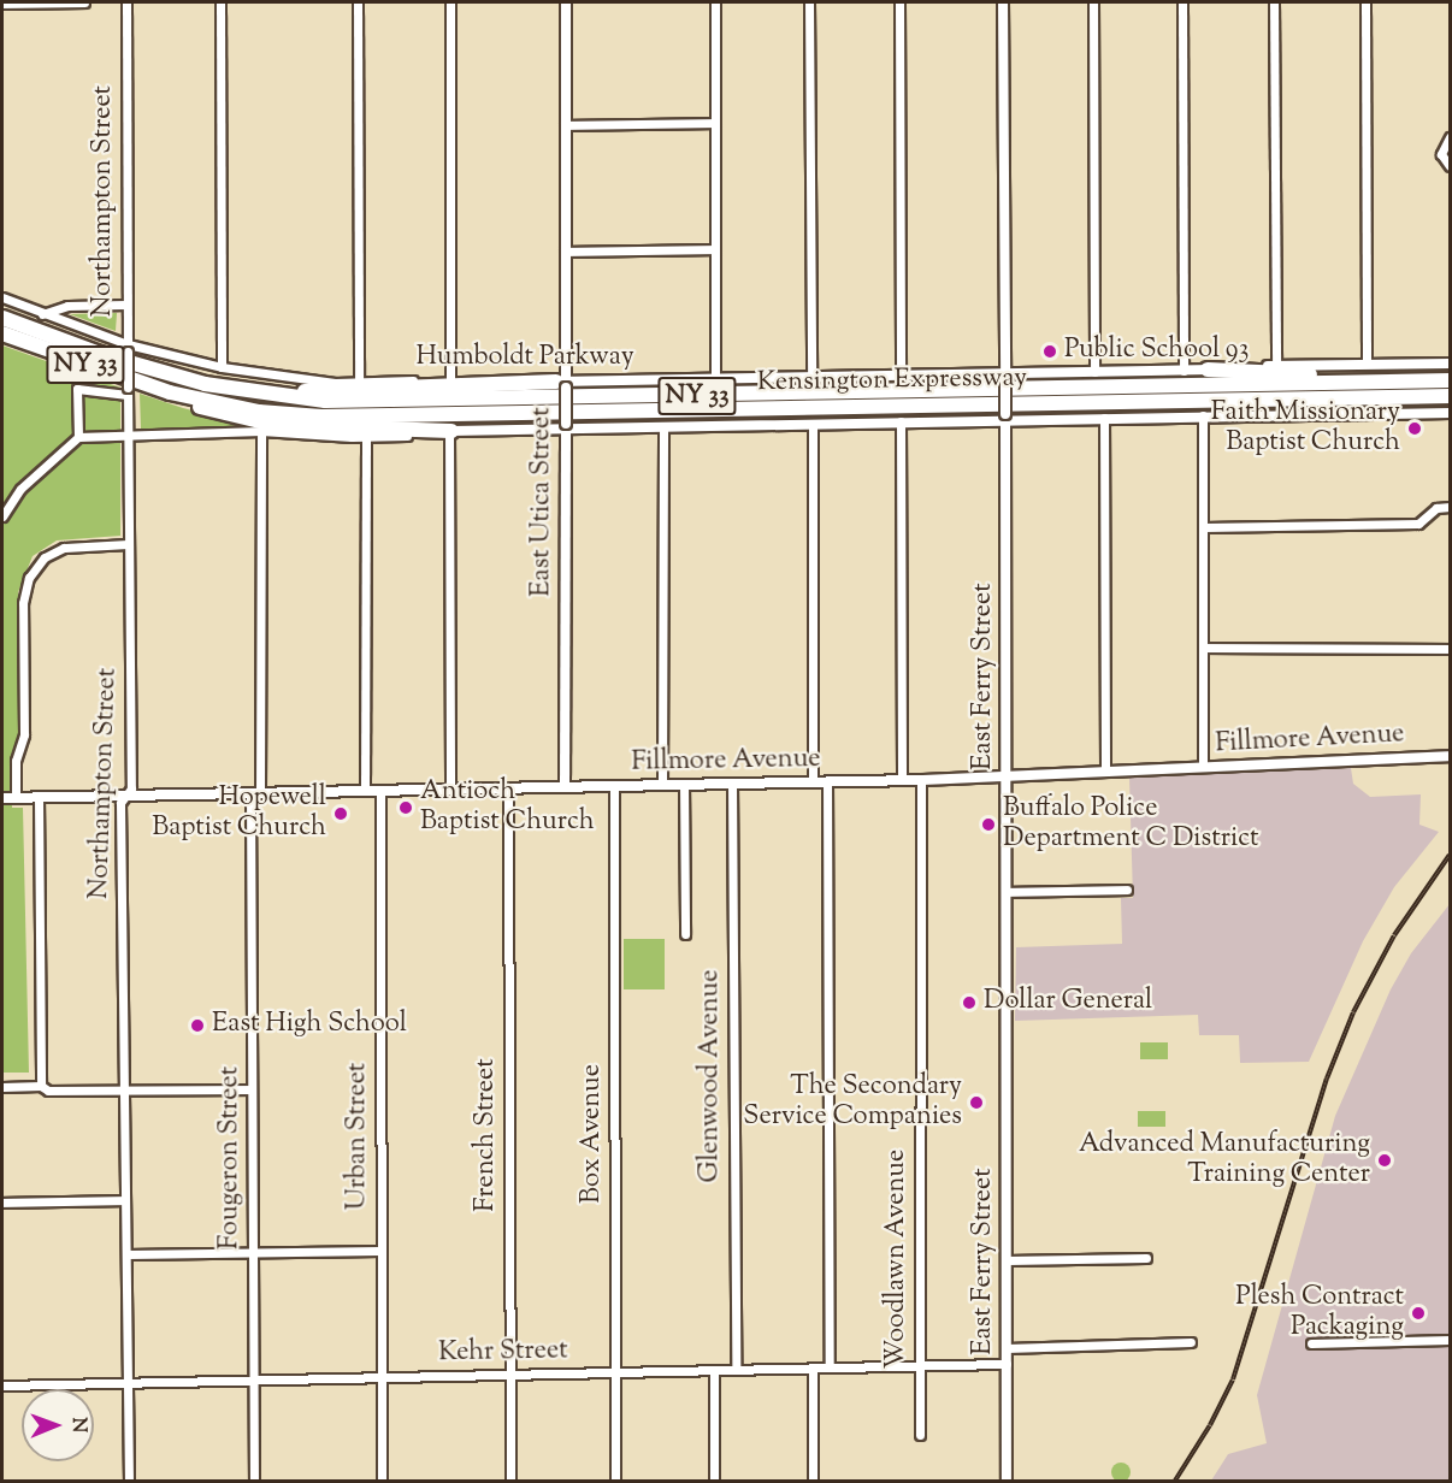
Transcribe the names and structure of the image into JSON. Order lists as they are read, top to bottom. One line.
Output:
{"streets":{"highway":["NY 33","Kensington Expressway"],"street":["Northampton Street","Humboldt Parkway","East Utica Street","East Ferry Street","Fillmore Avenue","Glenwood Avenue","Box Avenue","French Street","Urban Street","Fougeron Street","Woodlawn Avenue","Kehr Street"]},"crossings":[["Northampton Street","Humboldt Parkway"],["Northampton Street","Fillmore Avenue"],["Northampton Street","Kehr Street"],["Humboldt Parkway","East Utica Street"],["Humboldt Parkway","East Ferry Street"],["East Utica Street","Fillmore Avenue"],["East Ferry Street","Fillmore Avenue"],["East Ferry Street","Kehr Street"],["Fillmore Avenue","Glenwood Avenue"],["Fillmore Avenue","Box Avenue"],["Fillmore Avenue","French Street"],["Fillmore Avenue","Urban Street"],["Fillmore Avenue","Fougeron Street"],["Fillmore Avenue","Woodlawn Avenue"],["Glenwood Avenue","Kehr Street"],["Box Avenue","Kehr Street"],["French Street","Kehr Street"],["Urban Street","Kehr Street"],["Fougeron Street","Kehr Street"],["Woodlawn Avenue","Kehr Street"]],"places":["Public School 93","Faith Missionary Baptist Church","Antioch Baptist Church","Hopewell Baptist Church","Buffalo Police Department C District","Dollar General","East High School","The Secondary Service Companies","Advanced Manufacturing Training Center","Plesh Contract Packaging"],"north":"right"}
